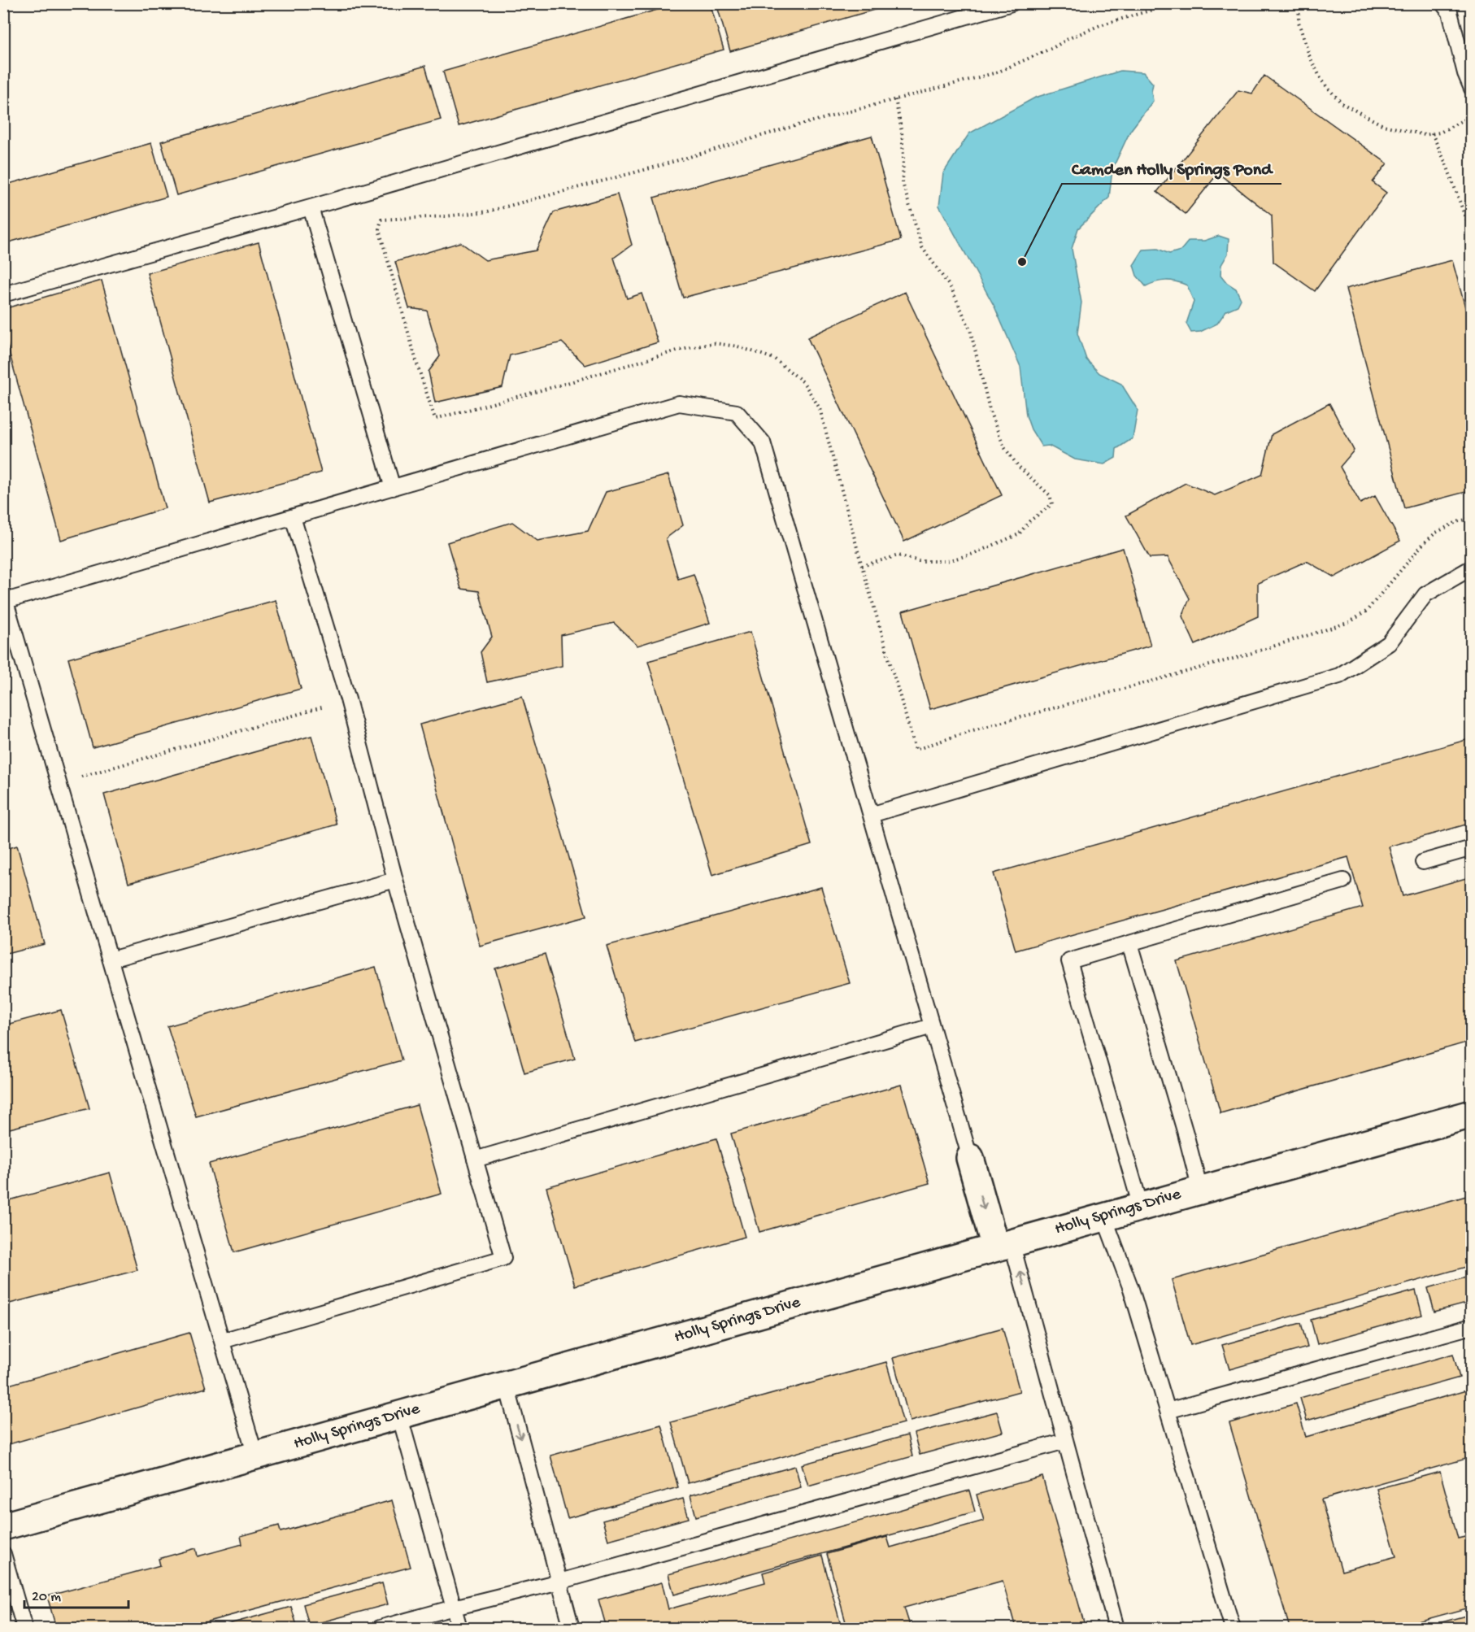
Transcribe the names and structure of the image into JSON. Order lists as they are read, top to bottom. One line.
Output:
{"streets":{"street":["Holly Springs Drive"]},"places":["Camden Holly Springs Pond"],"scale_bar":"20 m"}
